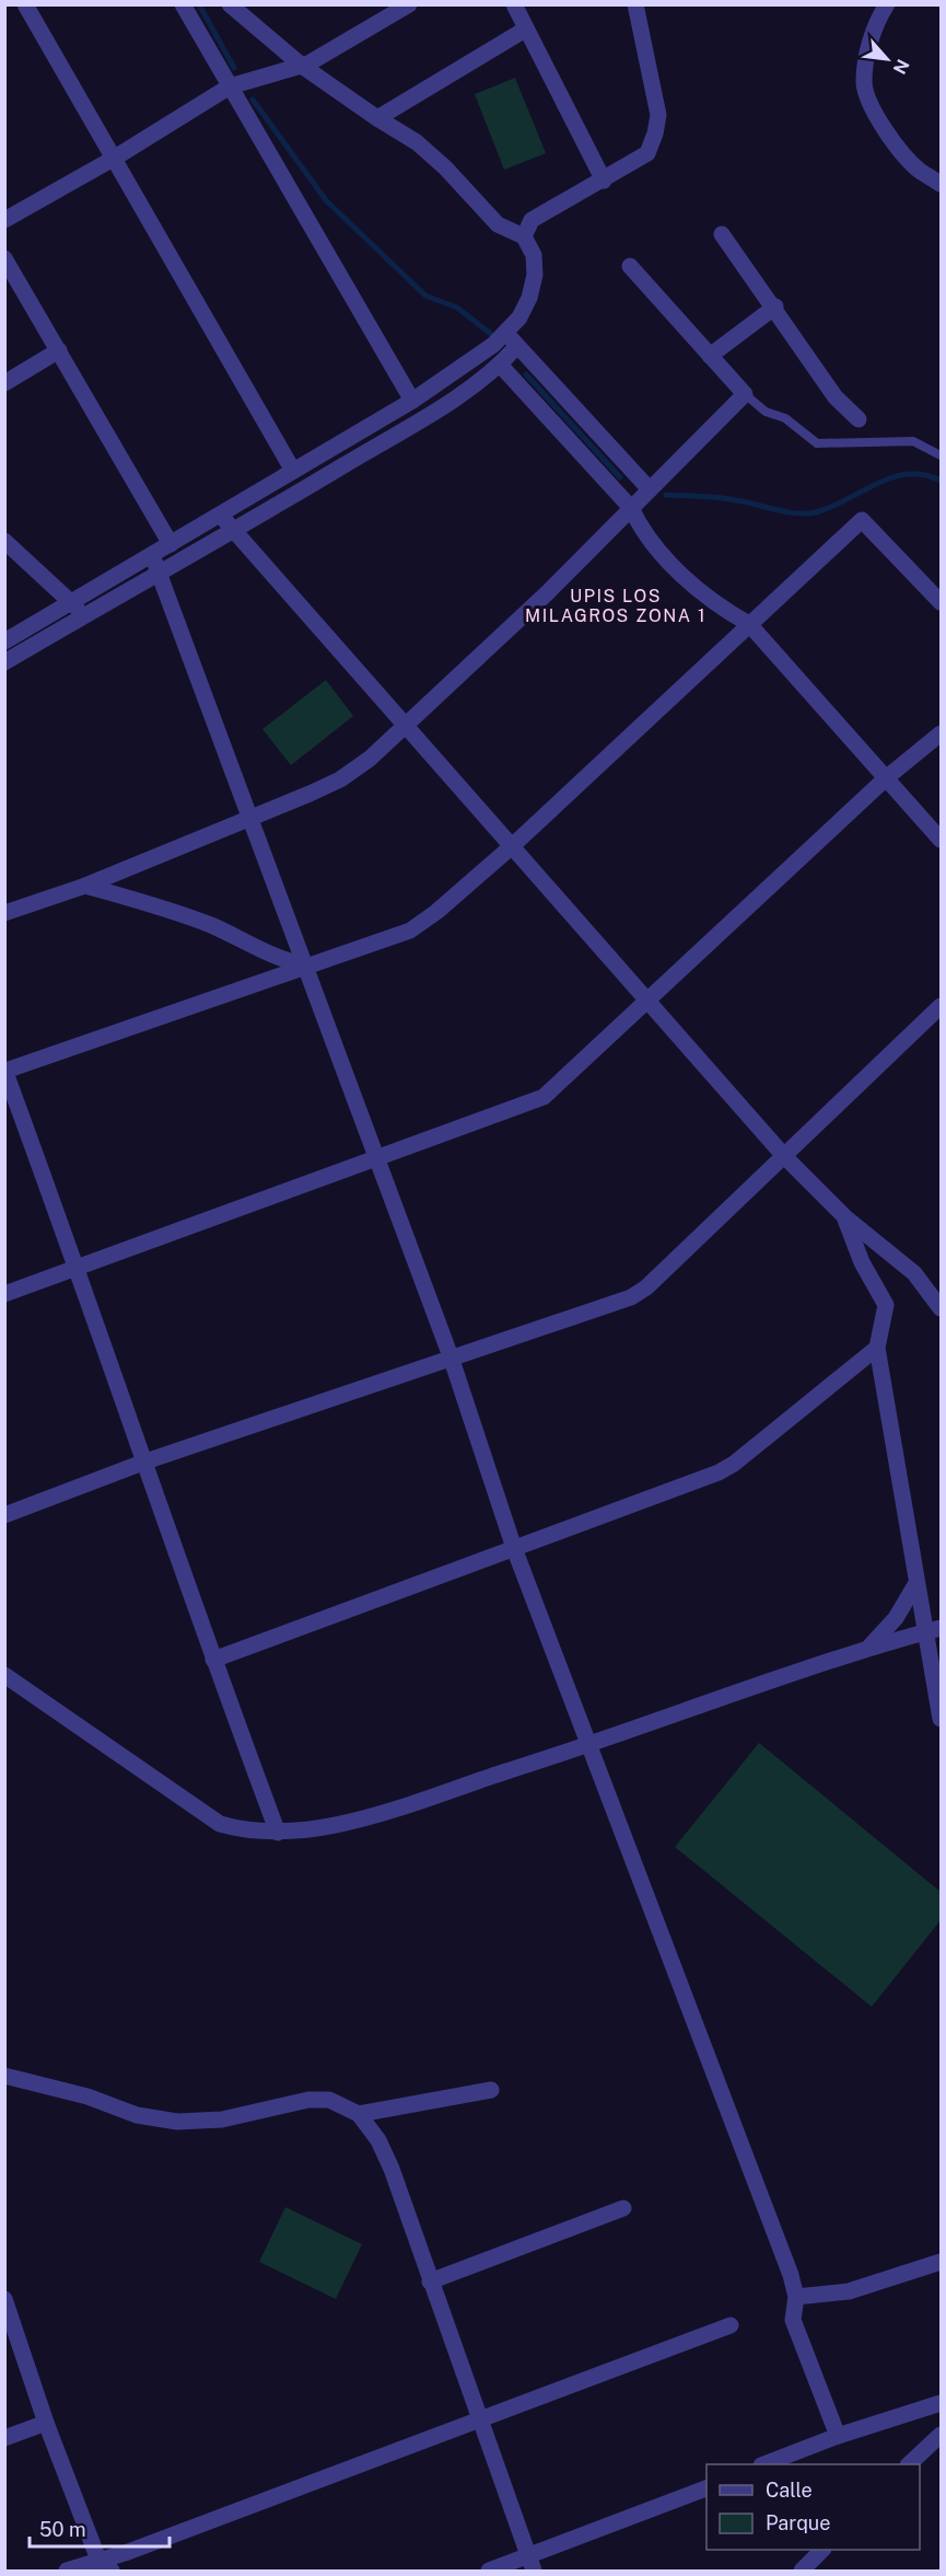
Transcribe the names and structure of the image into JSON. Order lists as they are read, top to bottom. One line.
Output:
{"districts":["UPIS LOS MILAGROS ZONA 1"],"legend":["Calle","Parque"],"scale_bar":"50 m","north":"bottom right"}
